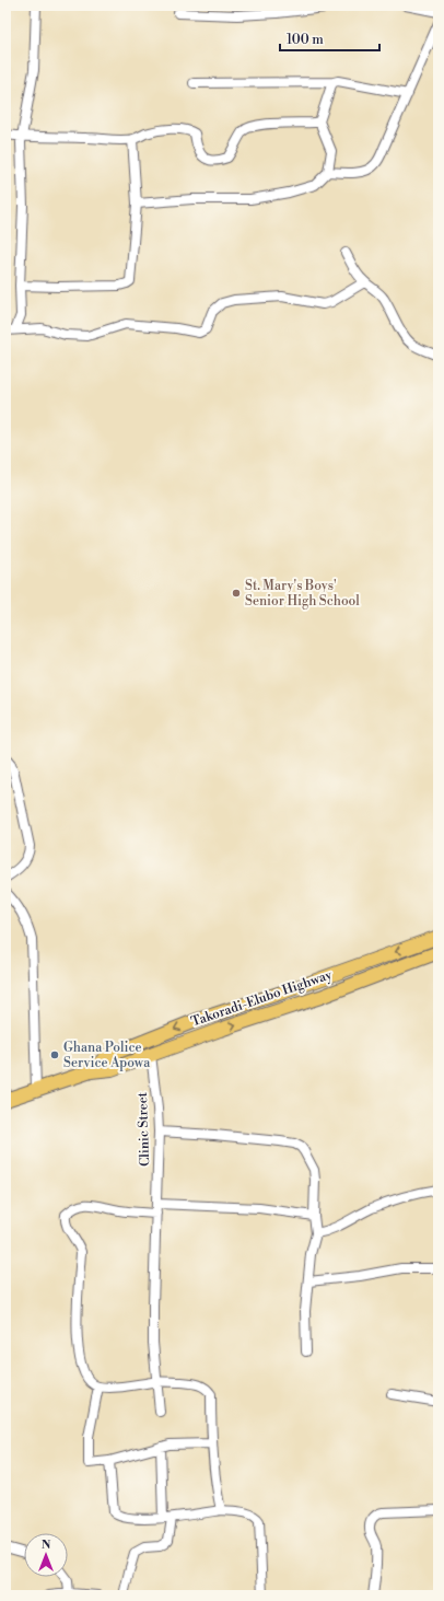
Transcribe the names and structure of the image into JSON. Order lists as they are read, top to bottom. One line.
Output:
{"streets":{"highway":["Takoradi-Elubo Highway"],"street":["Clinic Street"]},"crossings":[["Takoradi-Elubo Highway","Clinic Street"]],"places":["St. Mary's Boys' Senior High School","Ghana Police Service Apowa"],"scale_bar":"100 m","north":"top"}
